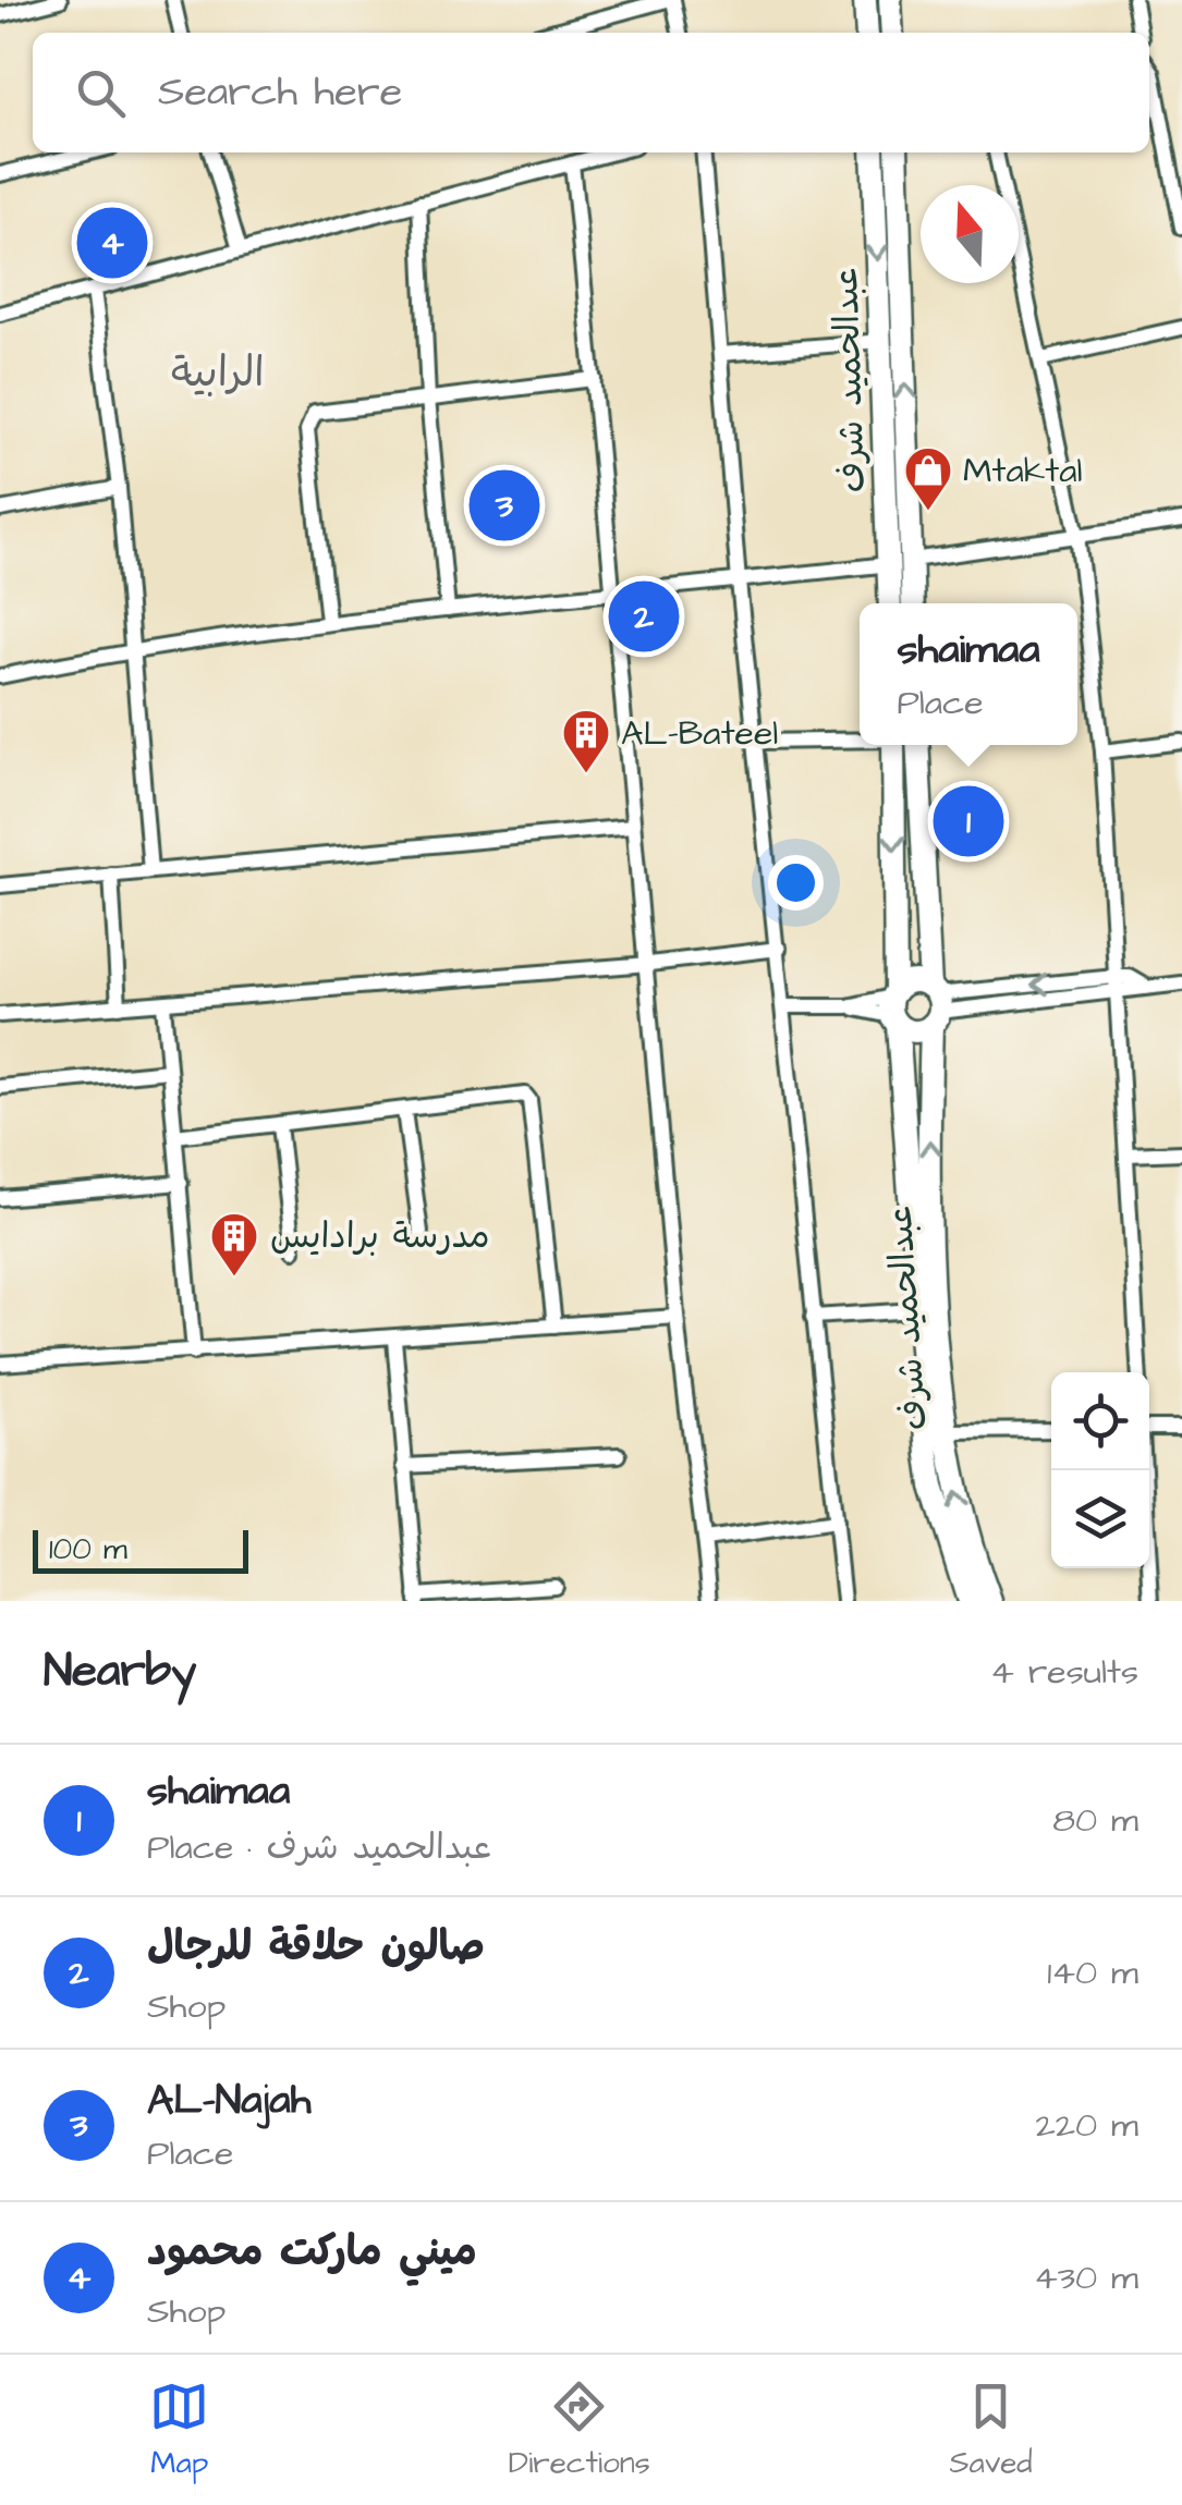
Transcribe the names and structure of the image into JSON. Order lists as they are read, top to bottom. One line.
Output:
{"streets":{"main road":["عبدالحميد شرف"]},"districts":["الرابية"],"places":{"shop":["Mtaktal"],"building":["AL-Bateel","مدرسة برادايس"]},"scale_bar":"100 m","north":"top","page":{"search":"Search here","pins":["4","3","2","1"],"popup":["shaimaa","Place"],"scale":"100 m","heading":["Nearby","4 results"],"list":[{"mark":"1","name":"shaimaa","note":"Place · عبدالحميد شرف","value":"80 m"},{"mark":"2","name":"صالون حلاقة للرجال","note":"Shop","value":"140 m"},{"mark":"3","name":"AL-Najah","note":"Place","value":"220 m"},{"mark":"4","name":"ميني ماركت محمود","note":"Shop","value":"430 m"}],"nav":["Map","Directions","Saved"]}}
